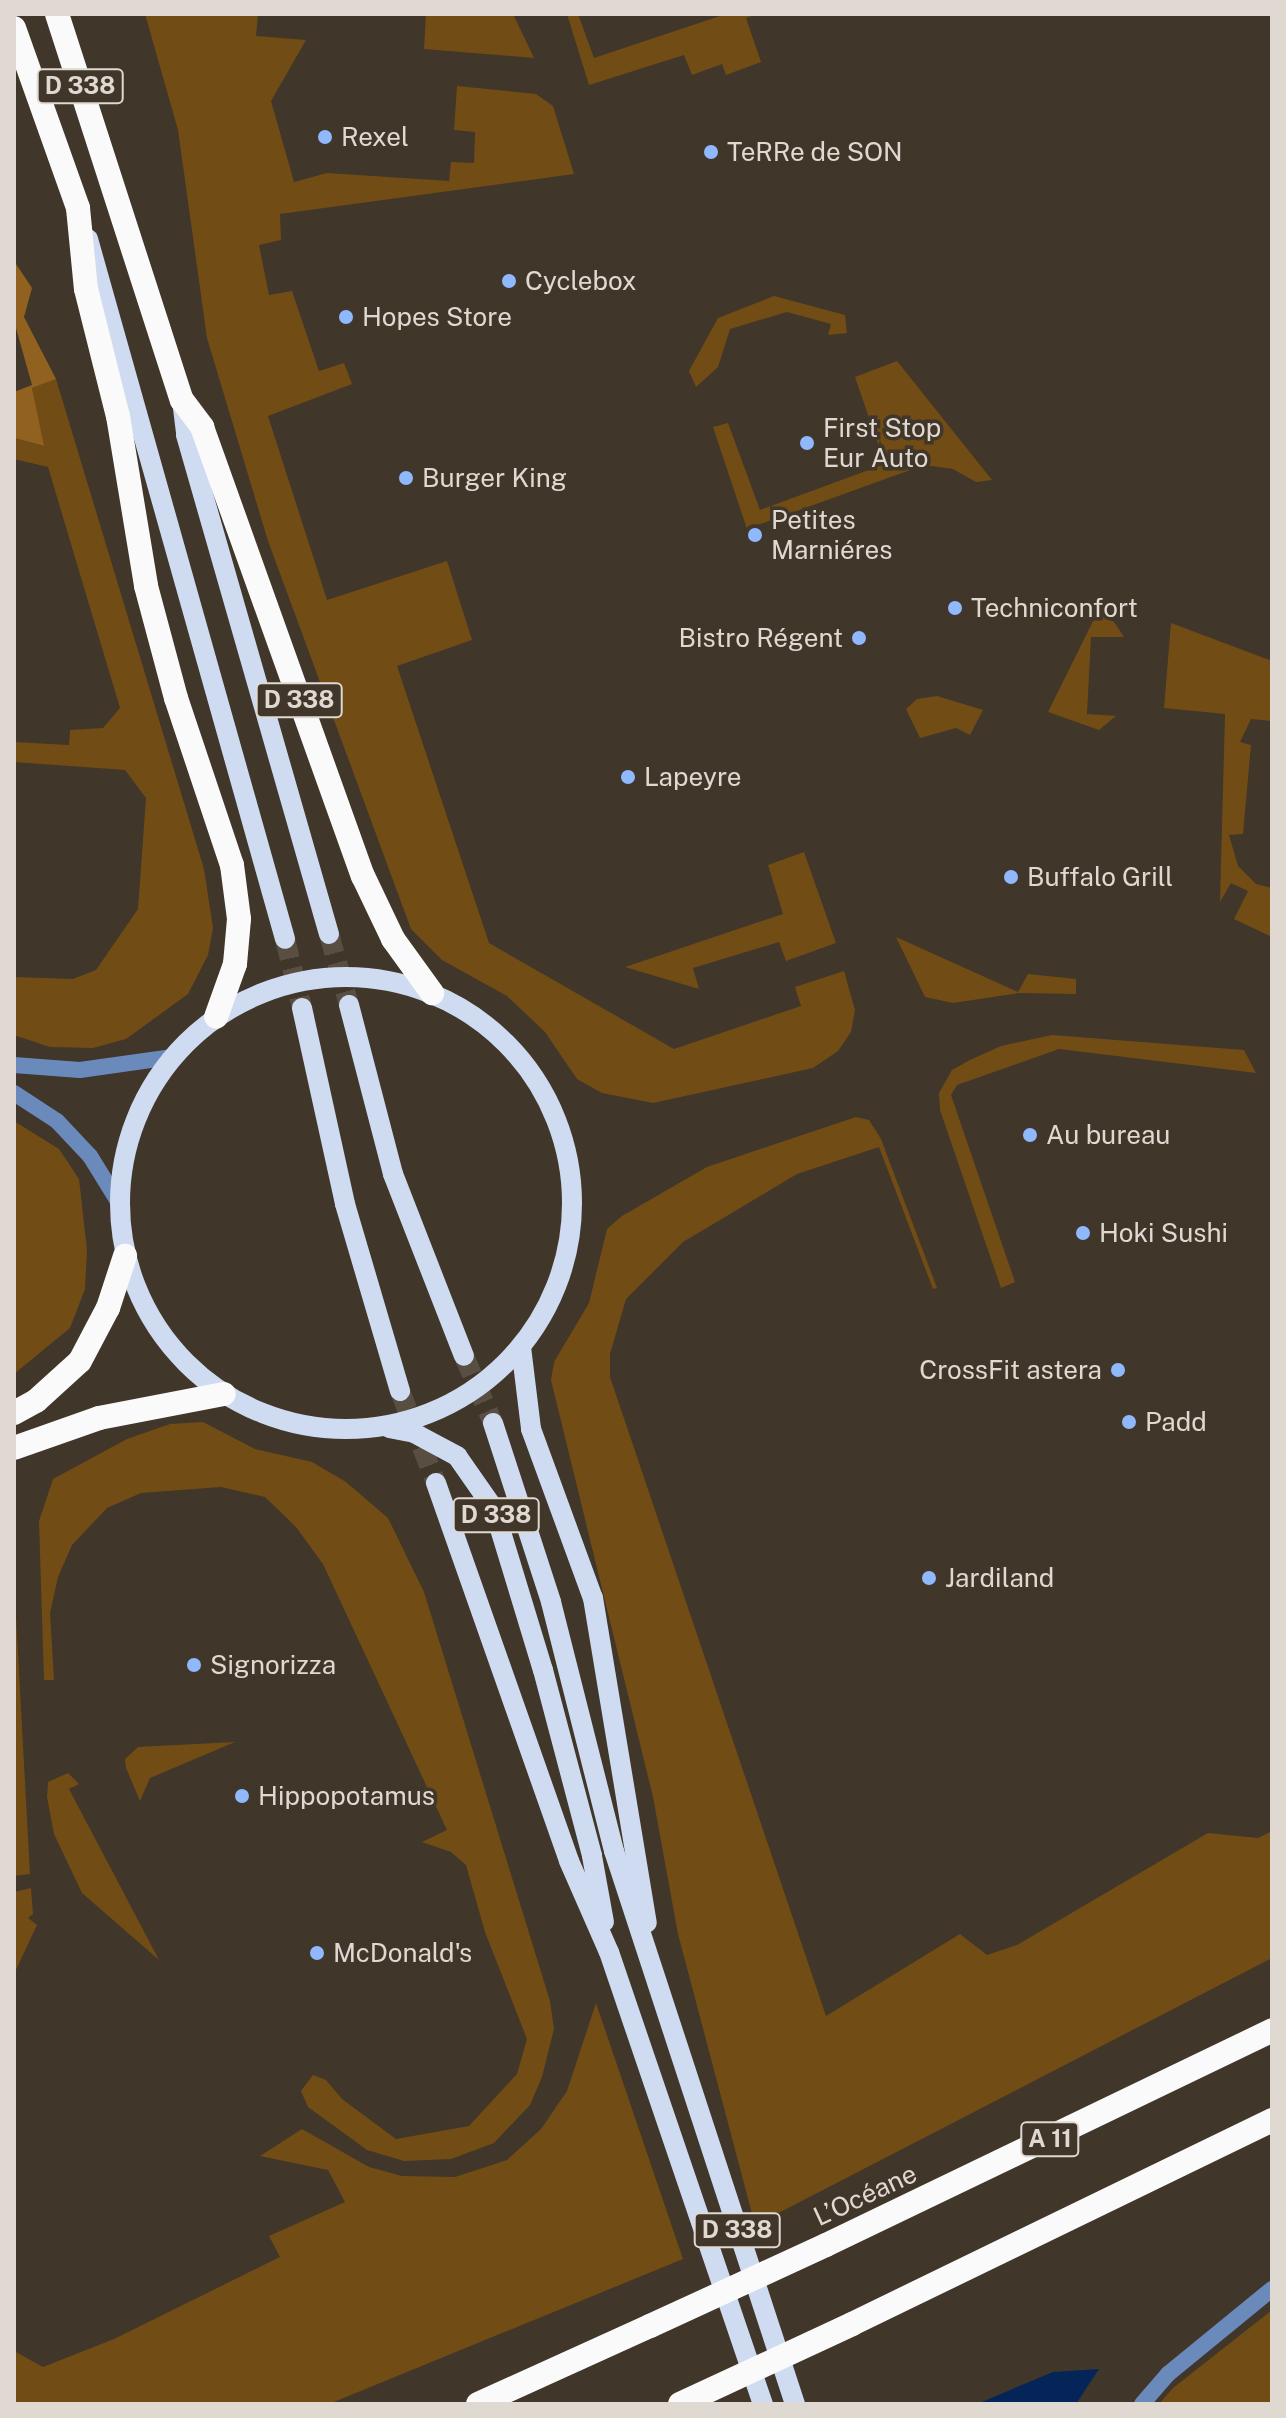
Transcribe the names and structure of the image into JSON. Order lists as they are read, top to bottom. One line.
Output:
{"streets":{"highway":["D 338","A 11","L’Océane"]},"places":["Rexel","TeRRe de SON","Cyclebox","Hopes Store","First Stop Eur Auto","Burger King","Petites Marniéres","Techniconfort","Bistro Régent","Lapeyre","Buffalo Grill","Au bureau","Hoki Sushi","CrossFit astera","Padd","Jardiland","Signorizza","Hippopotamus","McDonald's"]}
